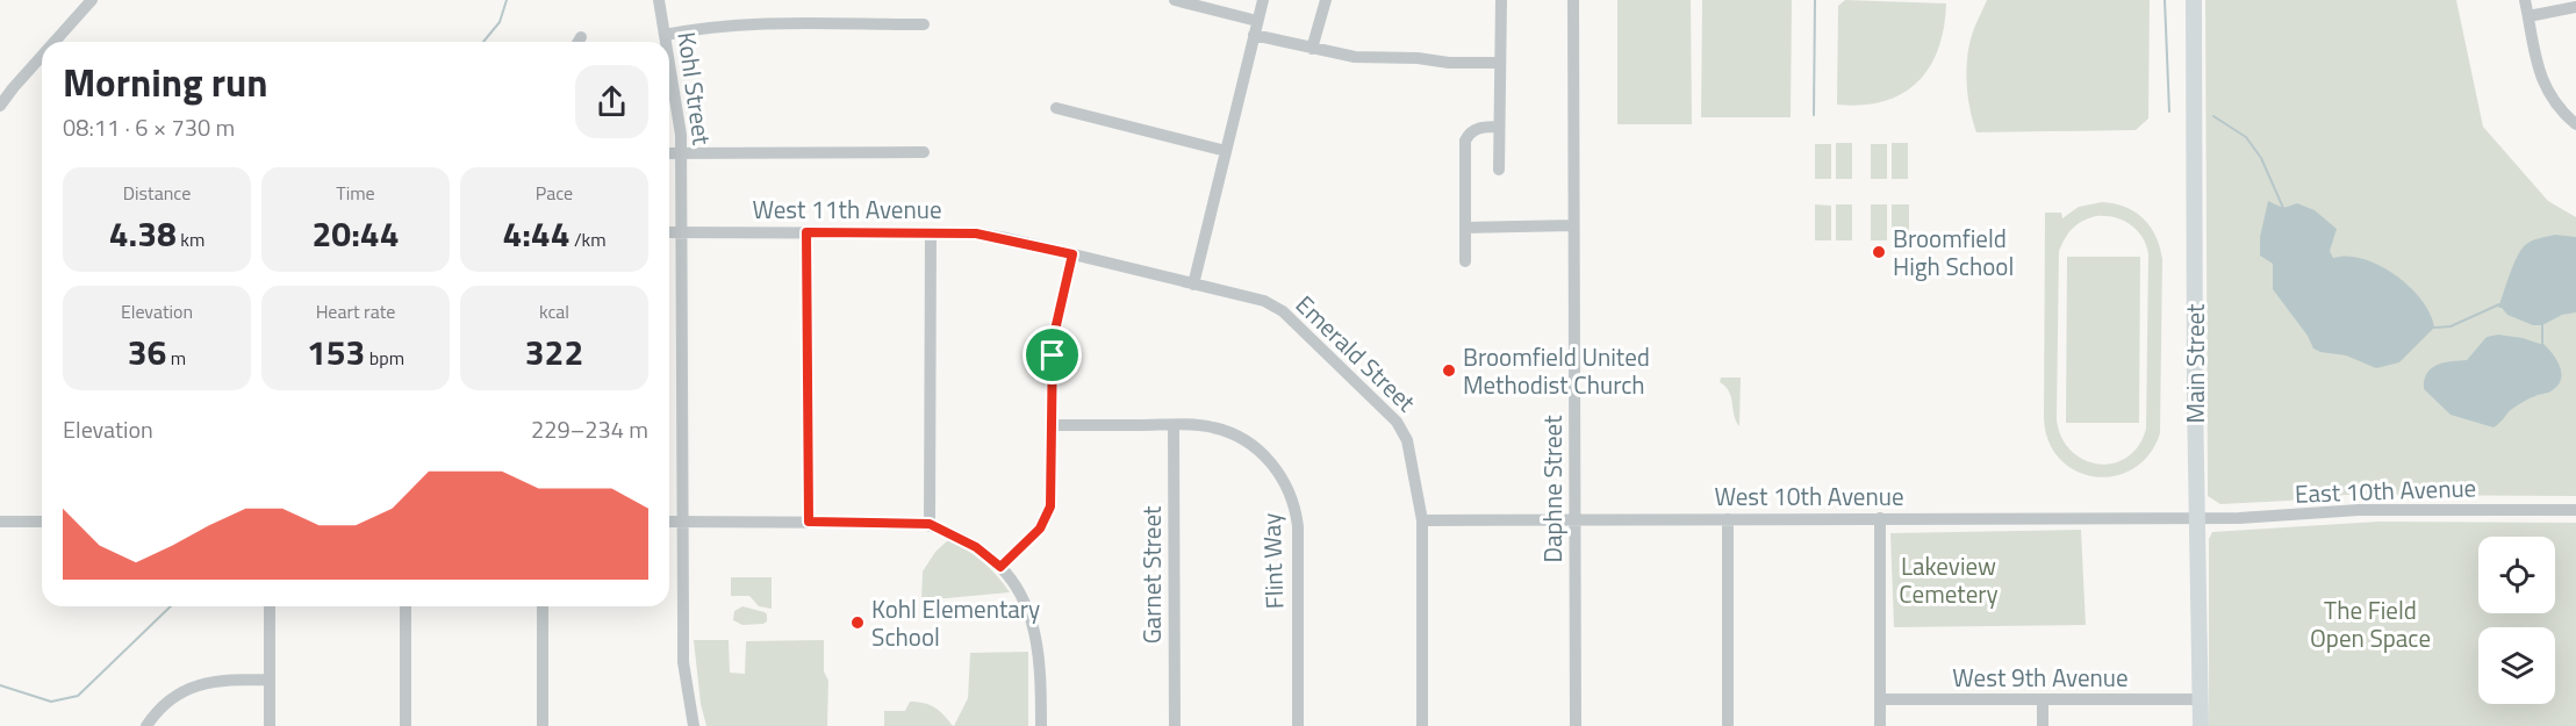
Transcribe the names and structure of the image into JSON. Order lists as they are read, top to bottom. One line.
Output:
{"streets":{"main road":["Main Street"],"street":["Kohl Street","West 11th Avenue","Emerald Street","Daphne Street","East 10th Avenue","West 10th Avenue","Flint Way","Garnet Street","West 9th Avenue"]},"crossings":[["Kohl Street","West 11th Avenue"],["West 11th Avenue","Emerald Street"],["Emerald Street","West 10th Avenue"],["Main Street","East 10th Avenue"],["Main Street","West 10th Avenue"],["Main Street","West 9th Avenue"],["Daphne Street","West 10th Avenue"],["East 10th Avenue","West 10th Avenue"],["Flint Way","Garnet Street"]],"parks":["Lakeview Cemetery","The Field Open Space"],"places":["Broomfield High School","Broomfield United Methodist Church","Kohl Elementary School"],"page":{"heading":["Morning run","08:11 · 6 × 730 m"],"stats":[["Distance","4.38 km"],["Time","20:44"],["Pace","4:44 /km"],["Elevation","36 m"],["Heart rate","153 bpm"],["kcal","322"]],"chart":["Elevation","229–234 m"]}}
